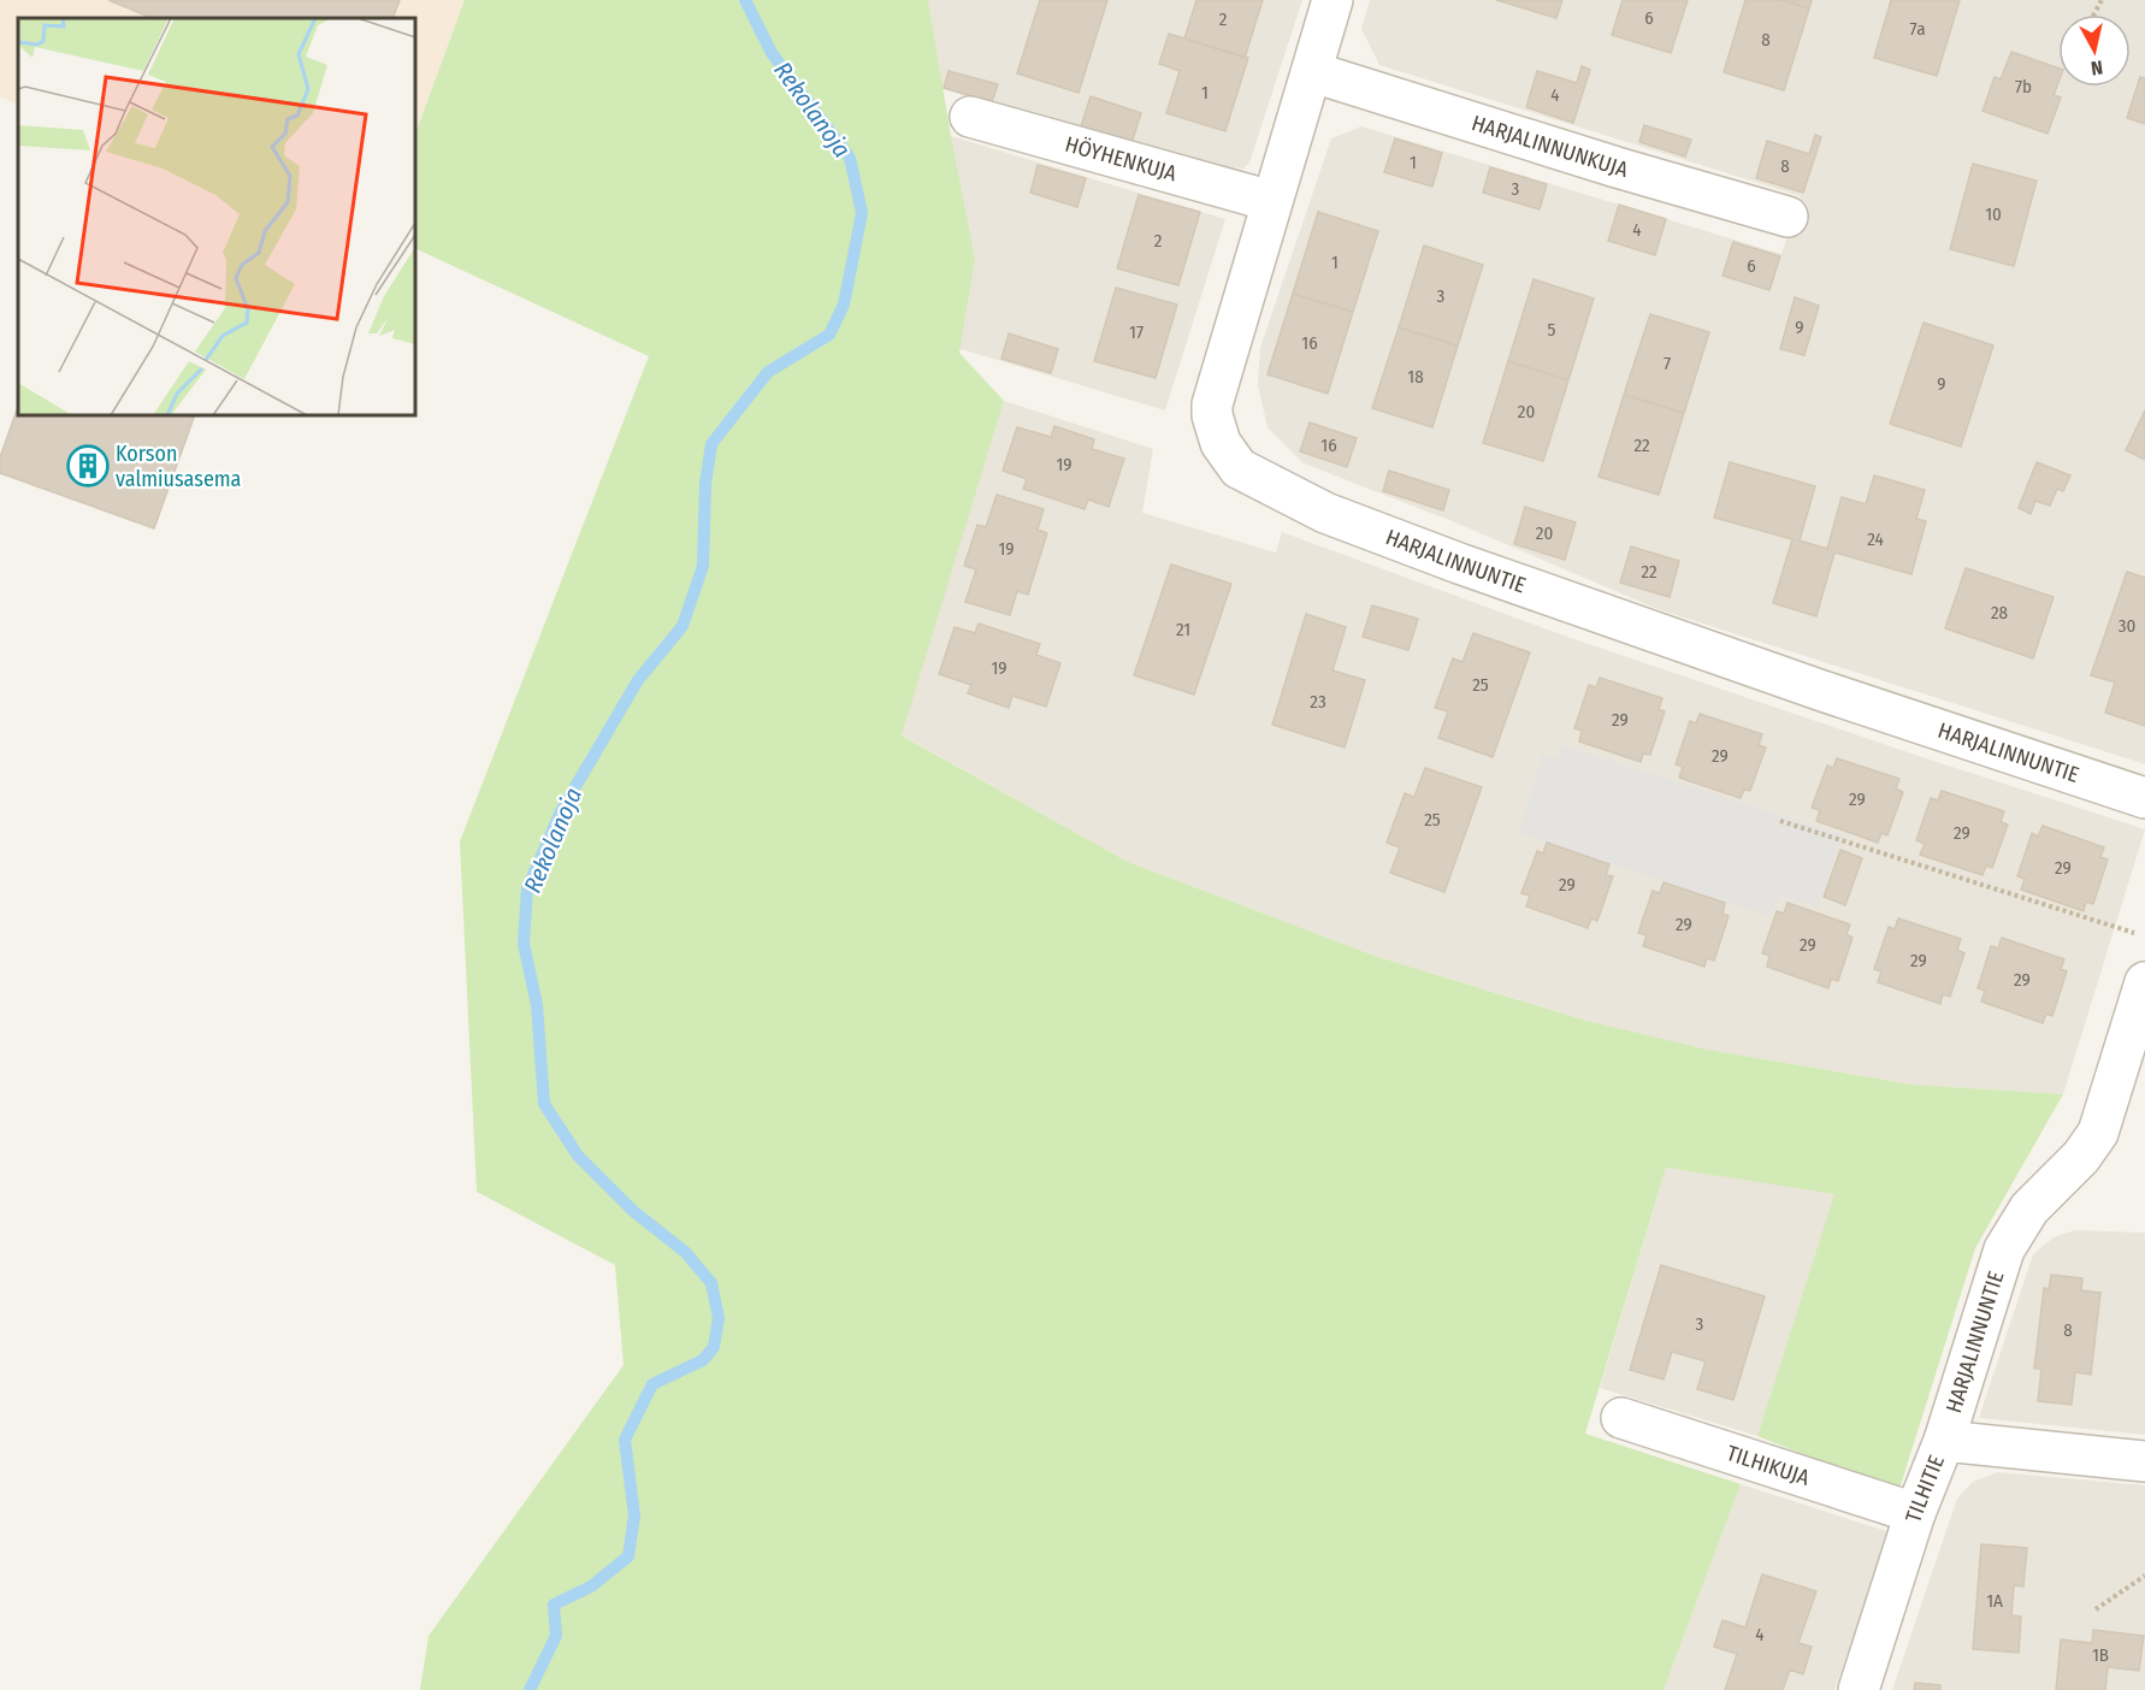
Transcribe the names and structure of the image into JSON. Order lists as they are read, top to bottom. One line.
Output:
{"streets":{"street":["HARJALINNUNKUJA","HÖYHENKUJA","HARJALINNUNTIE","TILHIKUJA","TILHITIE"]},"crossings":[["HARJALINNUNKUJA","HARJALINNUNTIE"],["HÖYHENKUJA","HARJALINNUNTIE"],["HARJALINNUNTIE","TILHITIE"],["TILHIKUJA","TILHITIE"]],"water":["Rekolanoja"],"places":{"building":["Korson valmiusasema"]},"house_numbers":["6","2","7a","8","7b","1","4","1","8","3","10","4","2","1","6","3","9","5","17","16","7","18","9","20","16","22","19","20","24","19","22","28","30","21","19","25","23","29","29","29","25","29","29","29","29","29","29","29","3","8","1A","4","1B"],"north":"bottom"}
